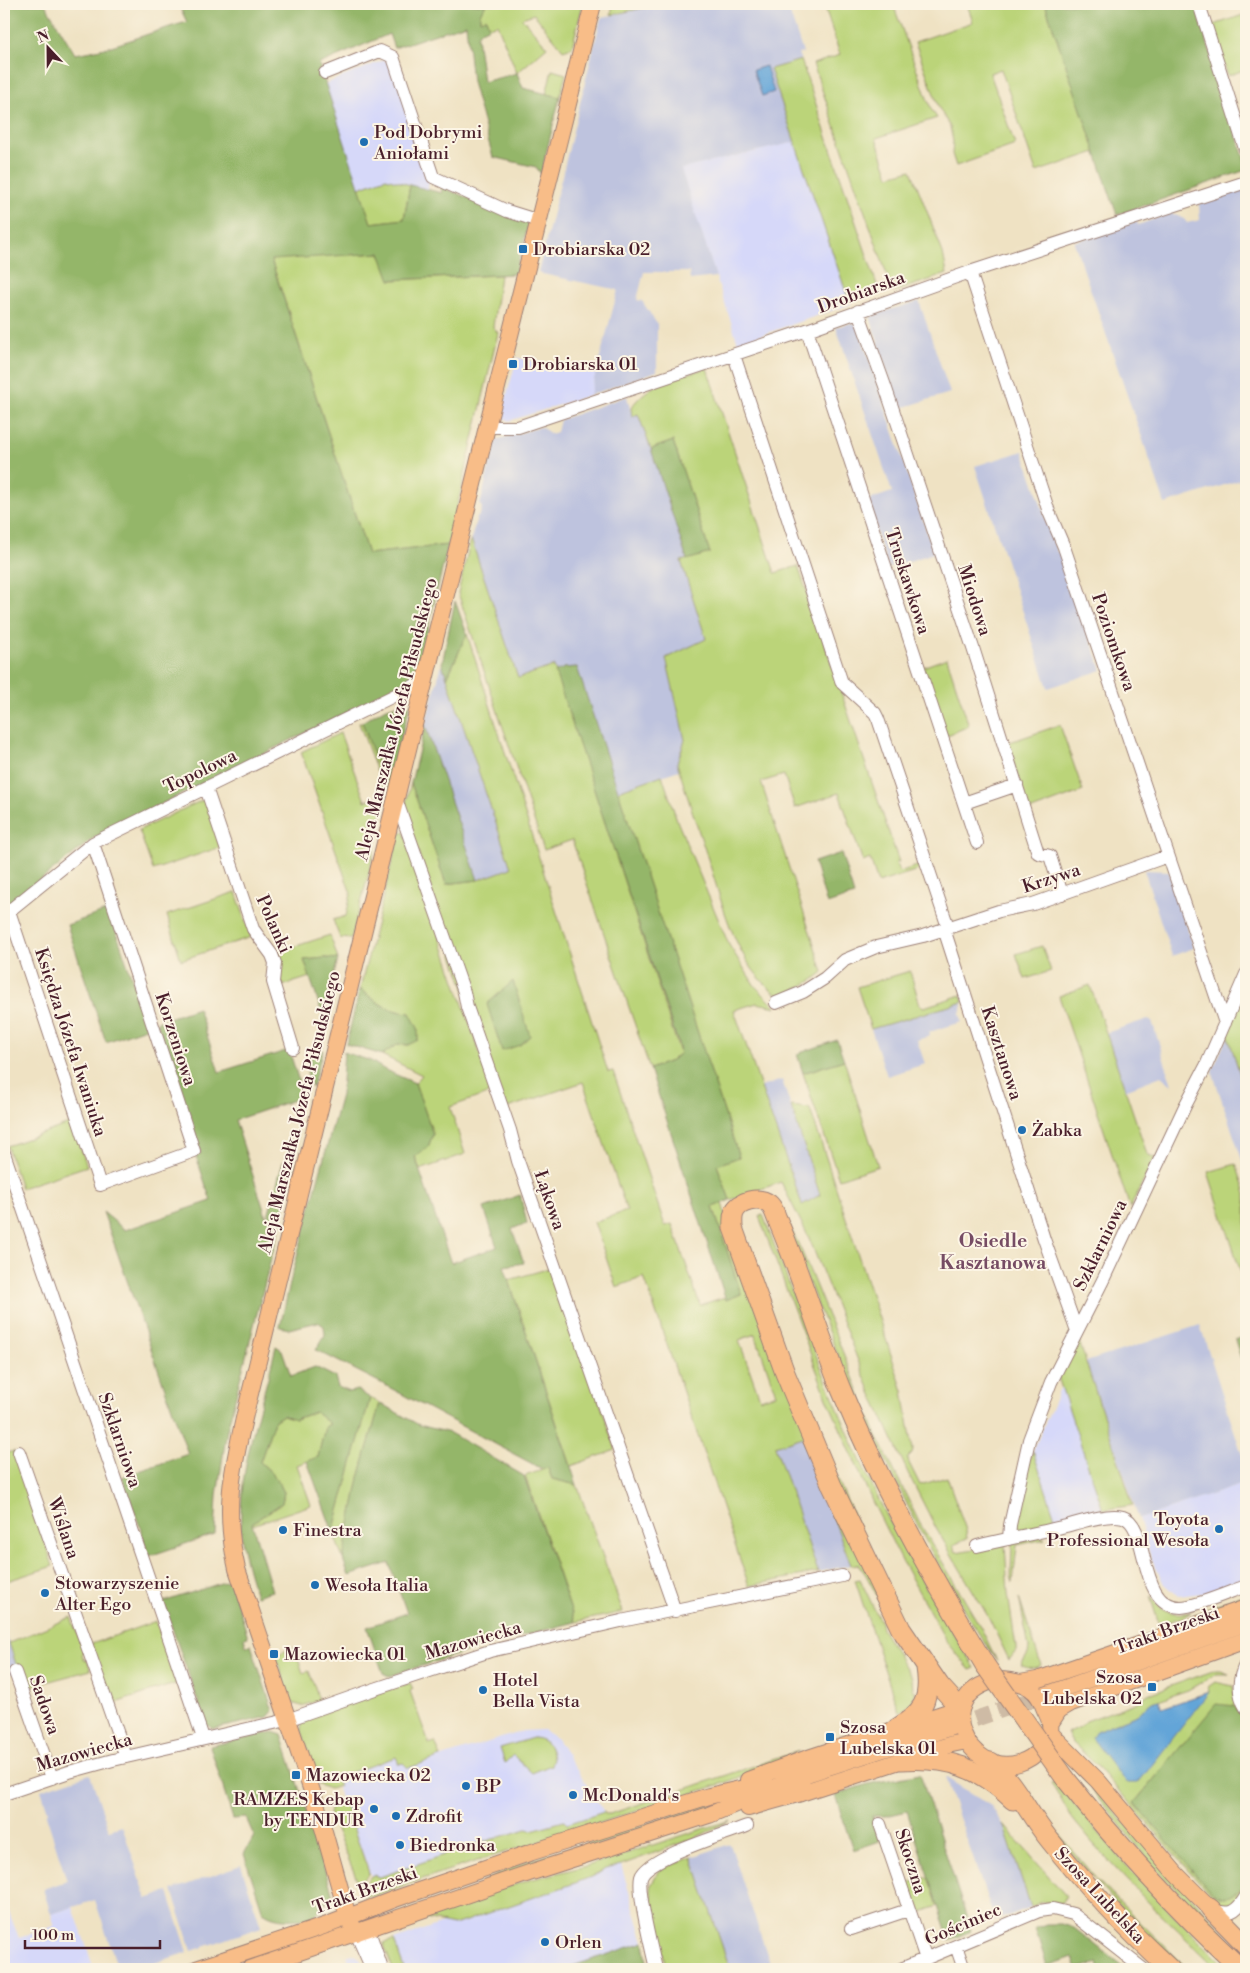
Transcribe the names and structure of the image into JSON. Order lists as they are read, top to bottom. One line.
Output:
{"streets":{"highway":["Szosa Lubelska"],"main road":["Aleja Marszałka Józefa Piłsudskiego","Trakt Brzeski"],"street":["Drobiarska","Truskawkowa","Miodowa","Poziomkowa","Topolowa","Krzywa","Polanki","Korzeniowa","Księdza Józefa Iwaniuka","Kasztanowa","Łąkowa","Szklarniowa","Wiślana","Mazowiecka","Sadowa","Skoczna","Gościniec"]},"crossings":[["Drobiarska","Truskawkowa"],["Drobiarska","Miodowa"],["Drobiarska","Poziomkowa"],["Drobiarska","Aleja Marszałka Józefa Piłsudskiego"],["Drobiarska","Kasztanowa"],["Miodowa","Krzywa"],["Poziomkowa","Krzywa"],["Poziomkowa","Szklarniowa"],["Aleja Marszałka Józefa Piłsudskiego","Topolowa"],["Aleja Marszałka Józefa Piłsudskiego","Łąkowa"],["Aleja Marszałka Józefa Piłsudskiego","Trakt Brzeski"],["Aleja Marszałka Józefa Piłsudskiego","Mazowiecka"],["Topolowa","Polanki"],["Topolowa","Korzeniowa"],["Topolowa","Księdza Józefa Iwaniuka"],["Krzywa","Kasztanowa"],["Korzeniowa","Księdza Józefa Iwaniuka"],["Kasztanowa","Szklarniowa"],["Łąkowa","Mazowiecka"],["Szklarniowa","Mazowiecka"],["Wiślana","Mazowiecka"],["Mazowiecka","Sadowa"],["Skoczna","Gościniec"]],"districts":["Osiedle Kasztanowa"],"places":{"other":["Pod Dobrymi Aniołami","Żabka","Toyota Professional Wesoła","Finestra","Wesoła Italia","Stowarzyszenie Alter Ego","Hotel Bella Vista","BP","McDonald's","RAMZES Kebap by TENDUR","Zdrofit","Biedronka","Orlen"],"transit":["Drobiarska 02","Drobiarska 01","Mazowiecka 01","Szosa Lubelska 02","Szosa Lubelska 01","Mazowiecka 02"]},"scale_bar":"100 m","north":"top"}
